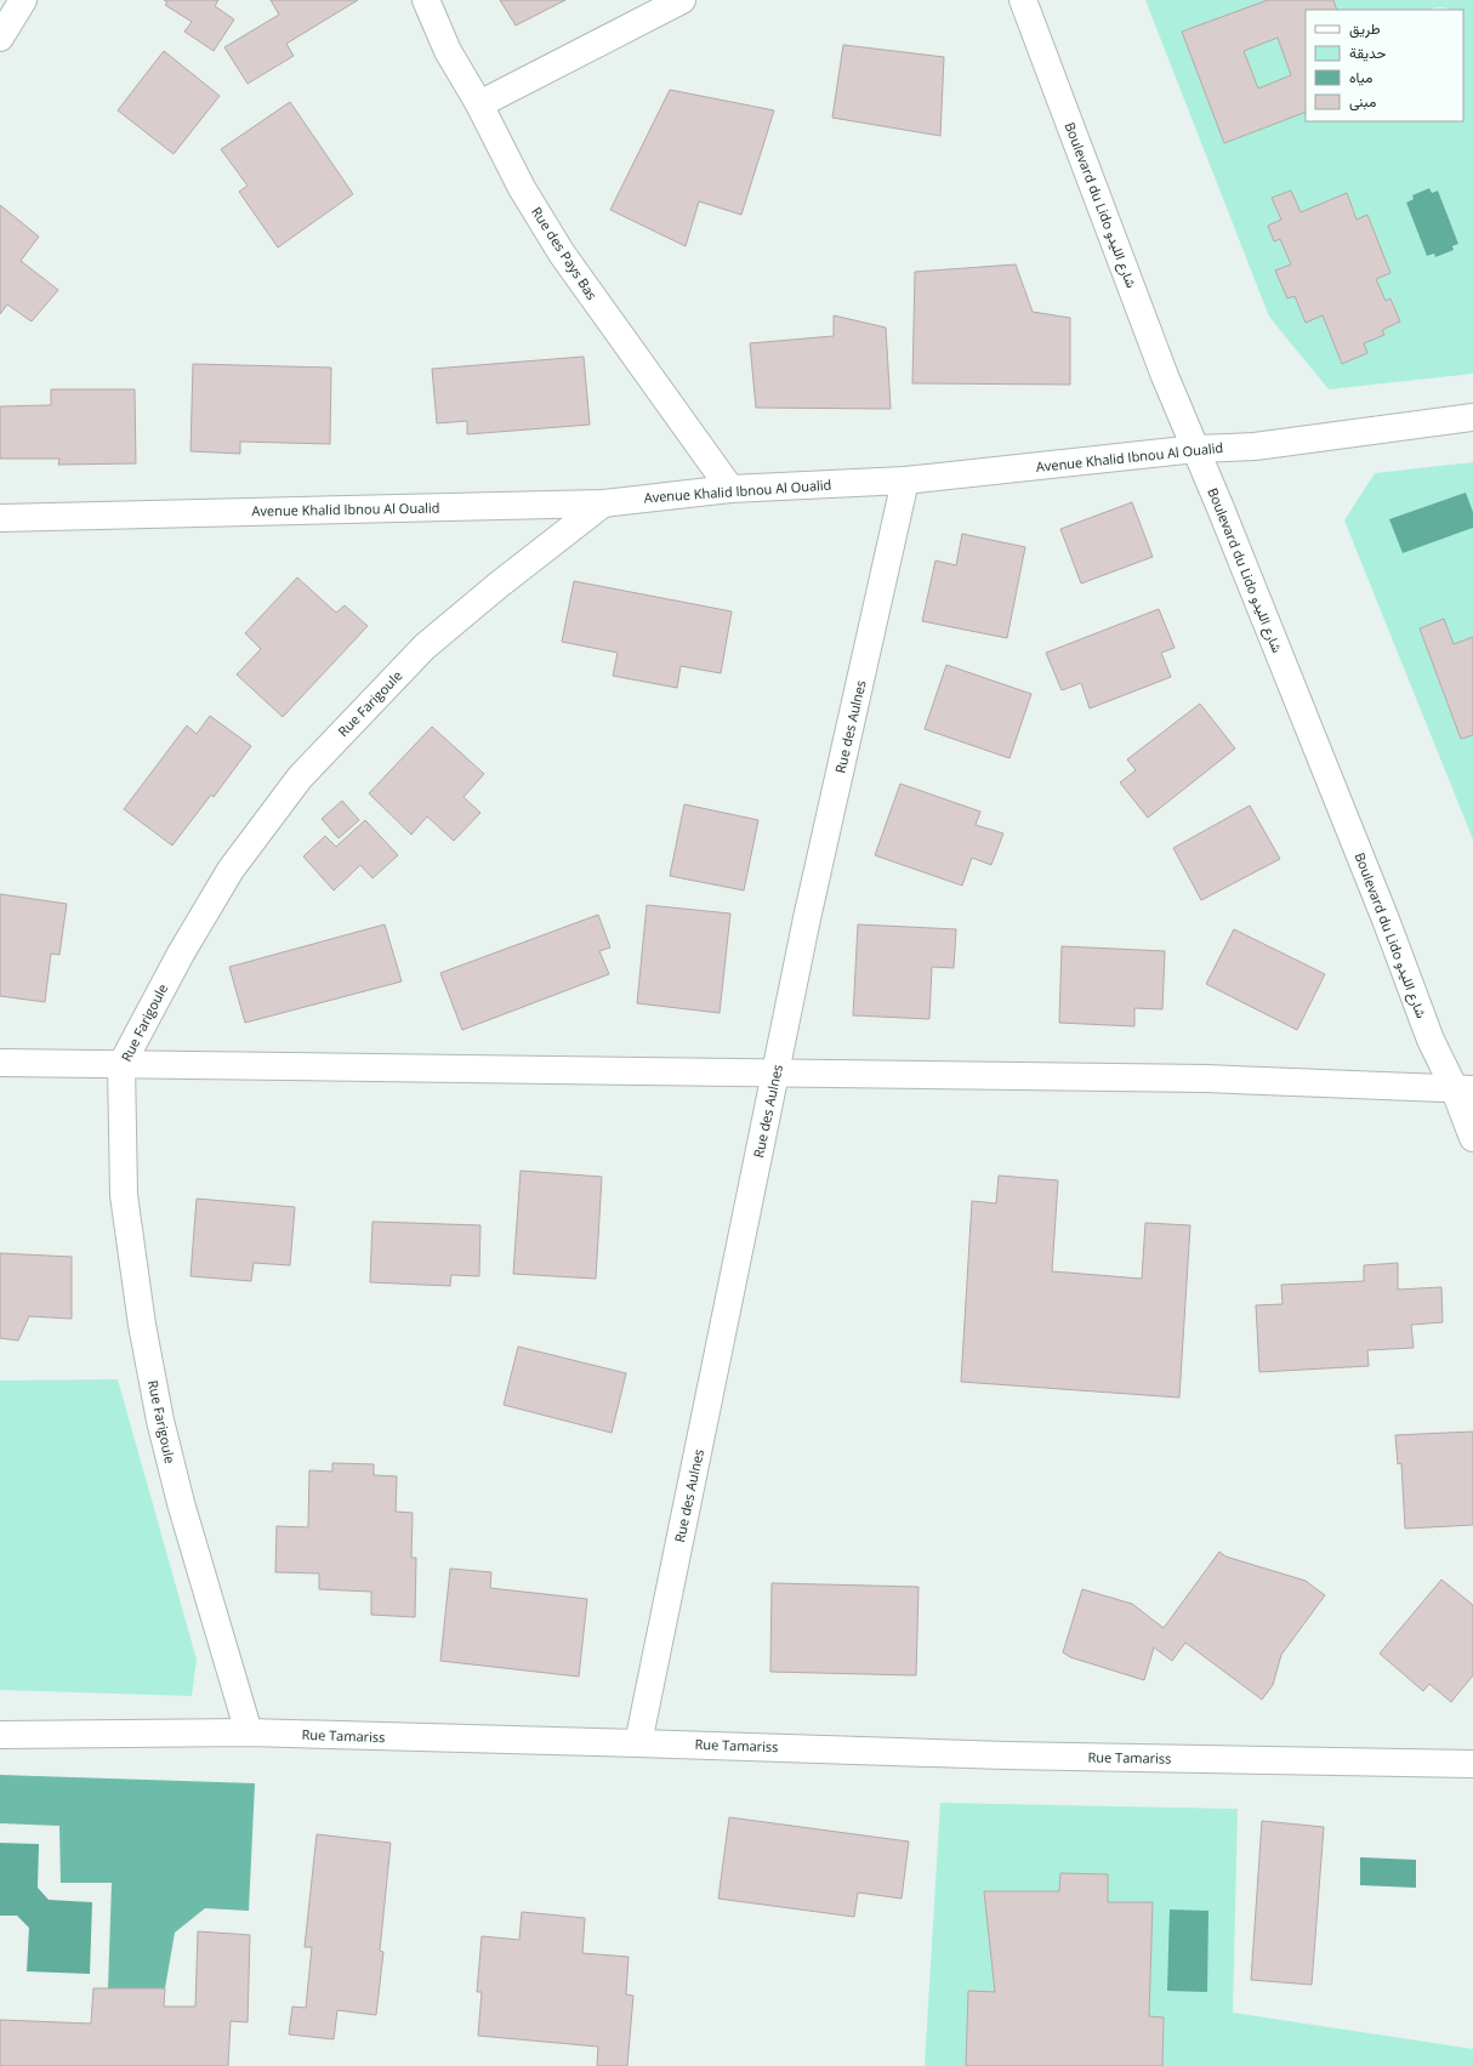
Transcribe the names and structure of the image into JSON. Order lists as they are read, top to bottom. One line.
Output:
{"streets":{"street":["Boulevard du Lido شارع الليدو","Rue des Pays Bas","Avenue Khalid Ibnou Al Oualid","Rue Farigoule","Rue des Aulnes","Rue Tamariss"]},"crossings":[["Boulevard du Lido شارع الليدو","Avenue Khalid Ibnou Al Oualid"],["Rue des Pays Bas","Avenue Khalid Ibnou Al Oualid"],["Avenue Khalid Ibnou Al Oualid","Rue Farigoule"],["Avenue Khalid Ibnou Al Oualid","Rue des Aulnes"],["Rue Farigoule","Rue Tamariss"],["Rue des Aulnes","Rue Tamariss"]],"legend":["طريق","حديقة","مياه","مبنى"]}
